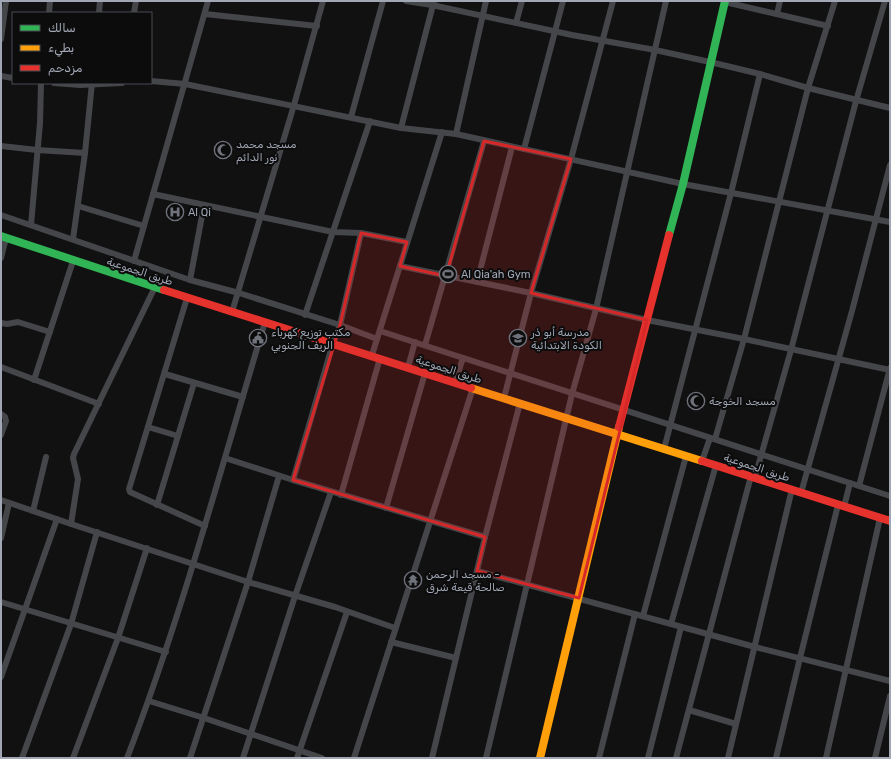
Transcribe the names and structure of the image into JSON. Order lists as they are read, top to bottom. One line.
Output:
{"streets":{"main road":["طريق الجموعية"]},"places":{"mosque":["مسجد محمد نور الدائم","مسجد الخوجة"],"hospital":["Al Qi"],"sports":["Al Qia'ah Gym"],"public building":["مكتب توزيع كهرباء الريف الجنوبي"],"school or university":["مدرسة أبو ذر الكودة الابتدائية"],"temple":["مسجد الرحمن - صالحة قيعة شرق"]},"legend":["سالك","بطيء","مزدحم"]}
